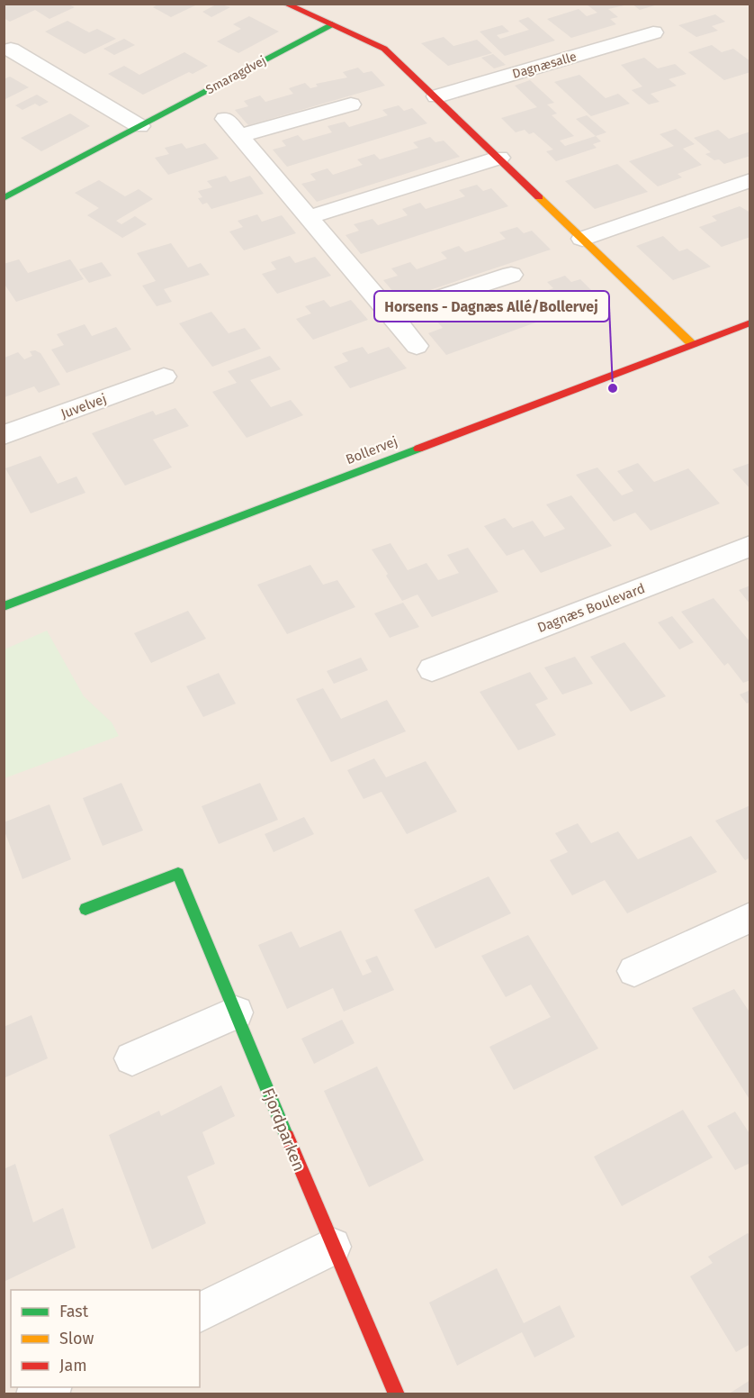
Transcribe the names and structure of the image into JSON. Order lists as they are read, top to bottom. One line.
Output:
{"streets":{"street":["Dagnæsalle","Smaragdvej","Juvelvej","Bollervej","Dagnæs Boulevard","Fjordparken"]},"places":["Horsens - Dagnæs Allé/Bollervej"],"legend":["Fast","Slow","Jam"]}
